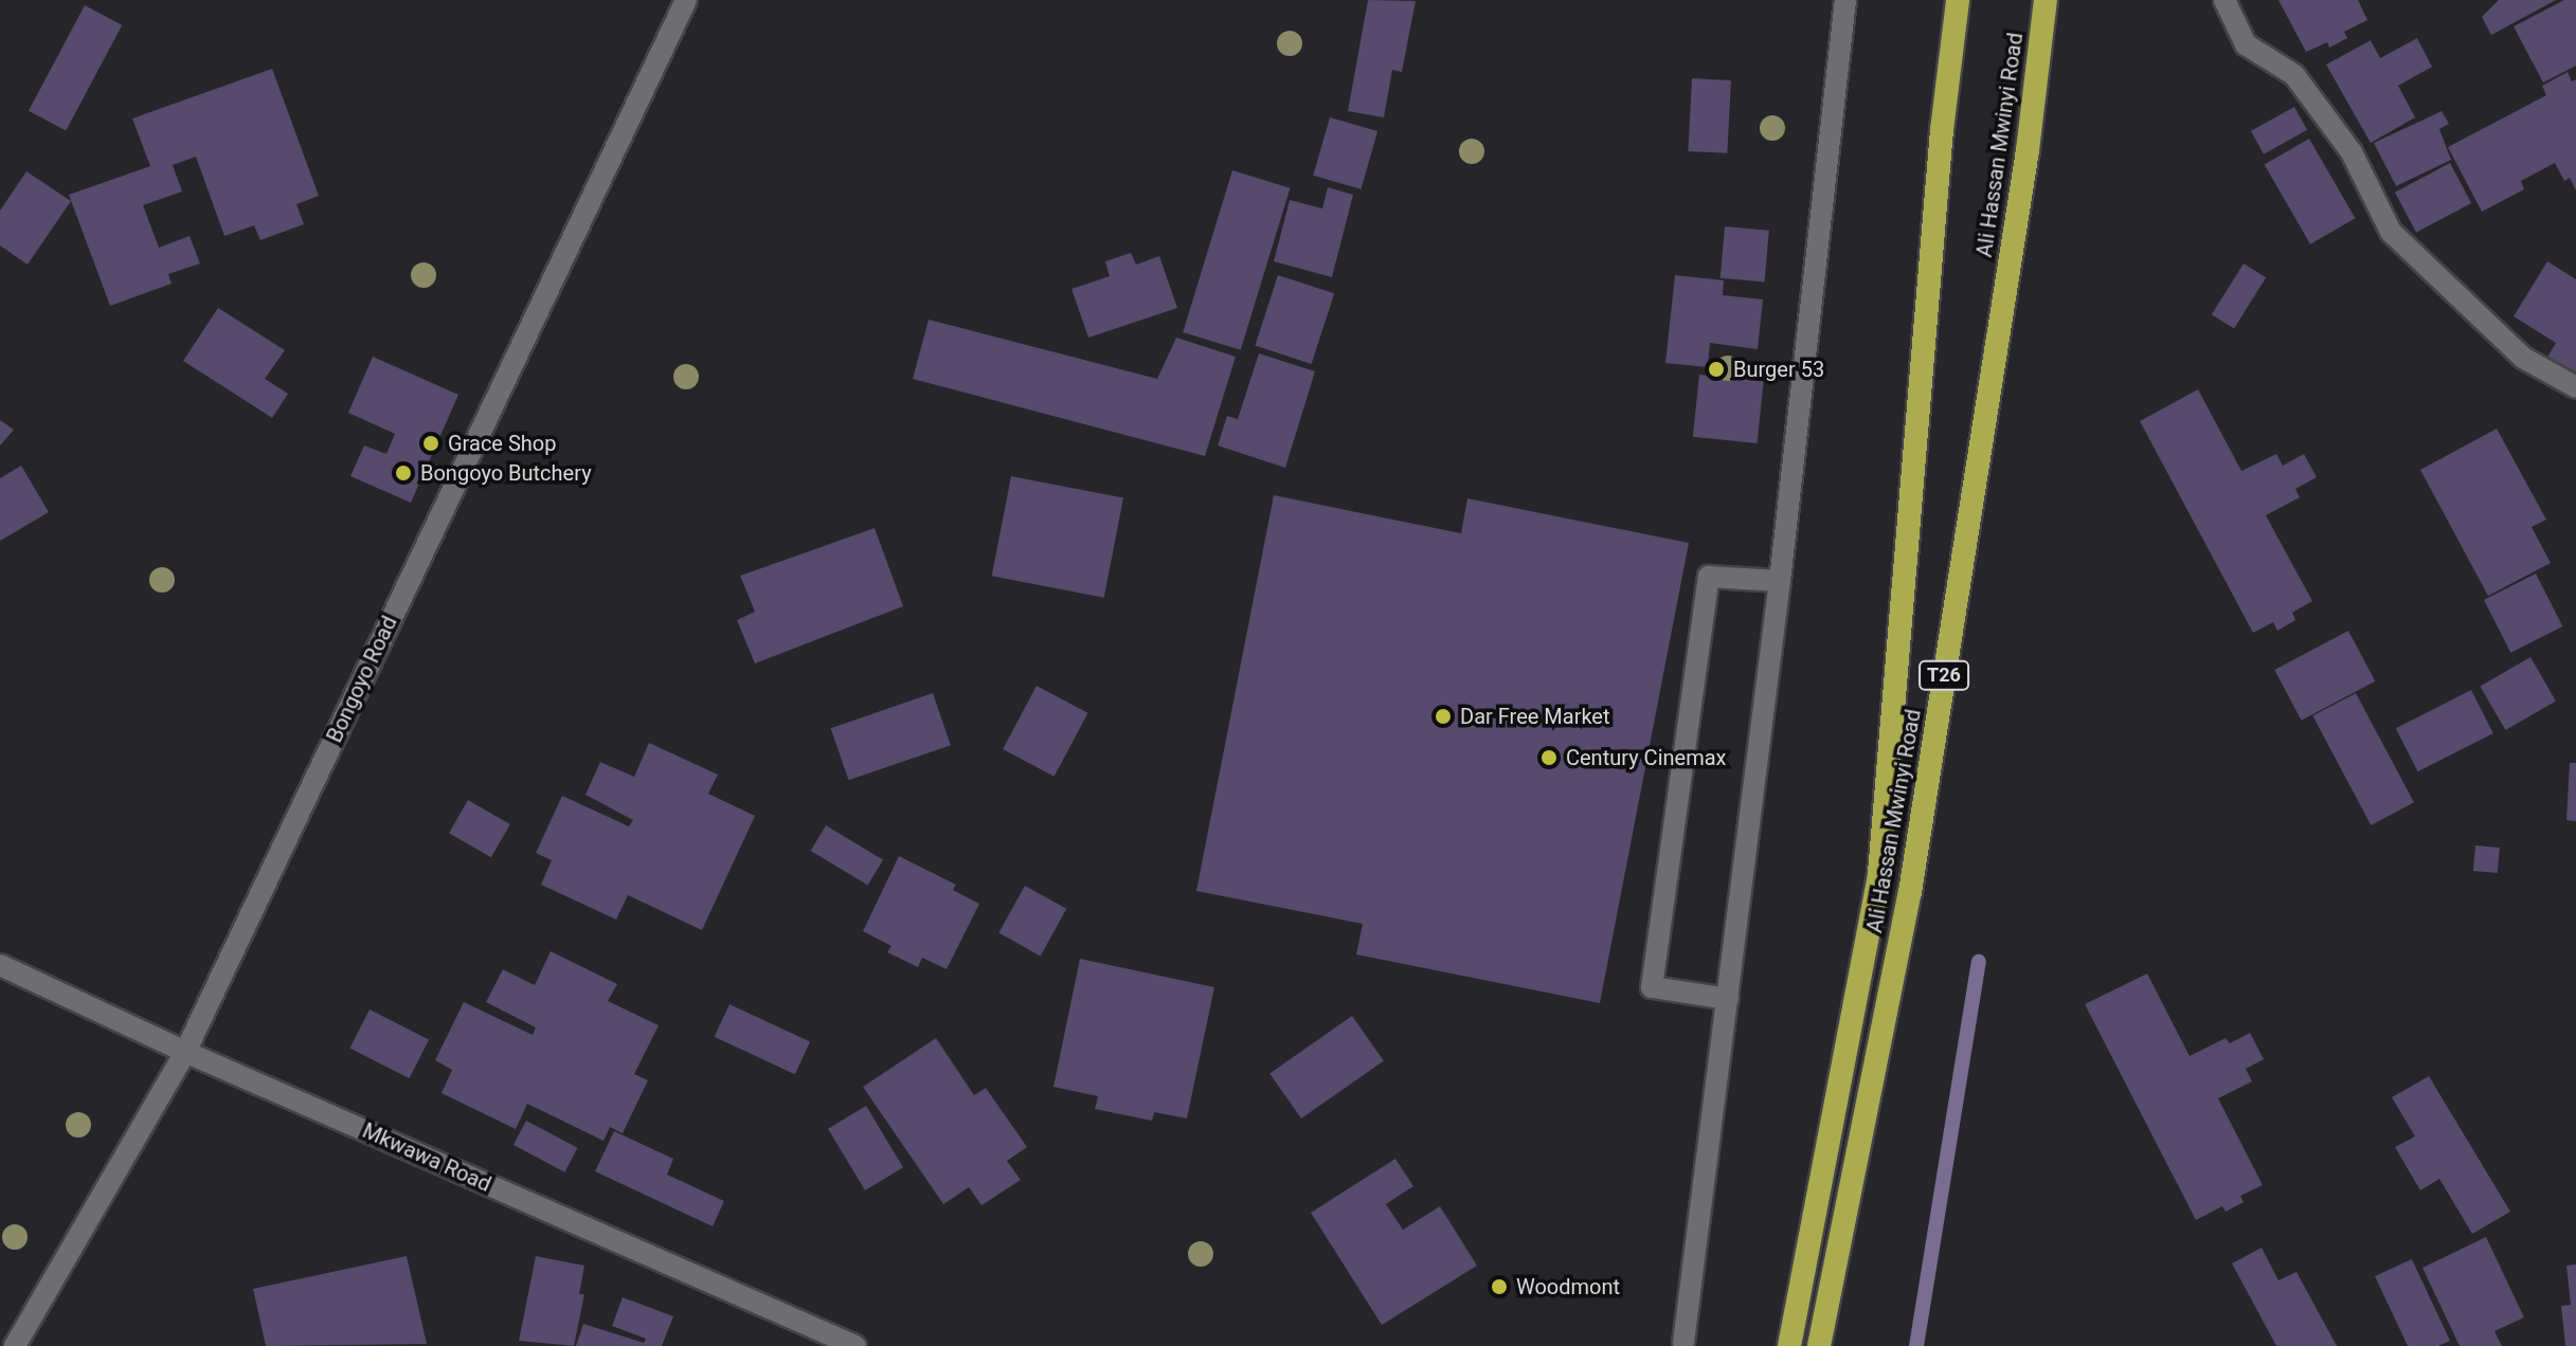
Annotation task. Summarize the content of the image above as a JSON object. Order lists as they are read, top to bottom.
{
  "streets": {
    "highway": ["Ali Hassan Mwinyi Road", "T26"],
    "street": ["Bongoyo Road", "Mkwawa Road"]
  },
  "crossings": [
    ["Bongoyo Road", "Mkwawa Road"]
  ],
  "places": [
    "Burger 53",
    "Grace Shop",
    "Bongoyo Butchery",
    "Dar Free Market",
    "Century Cinemax",
    "Woodmont"
  ]
}
